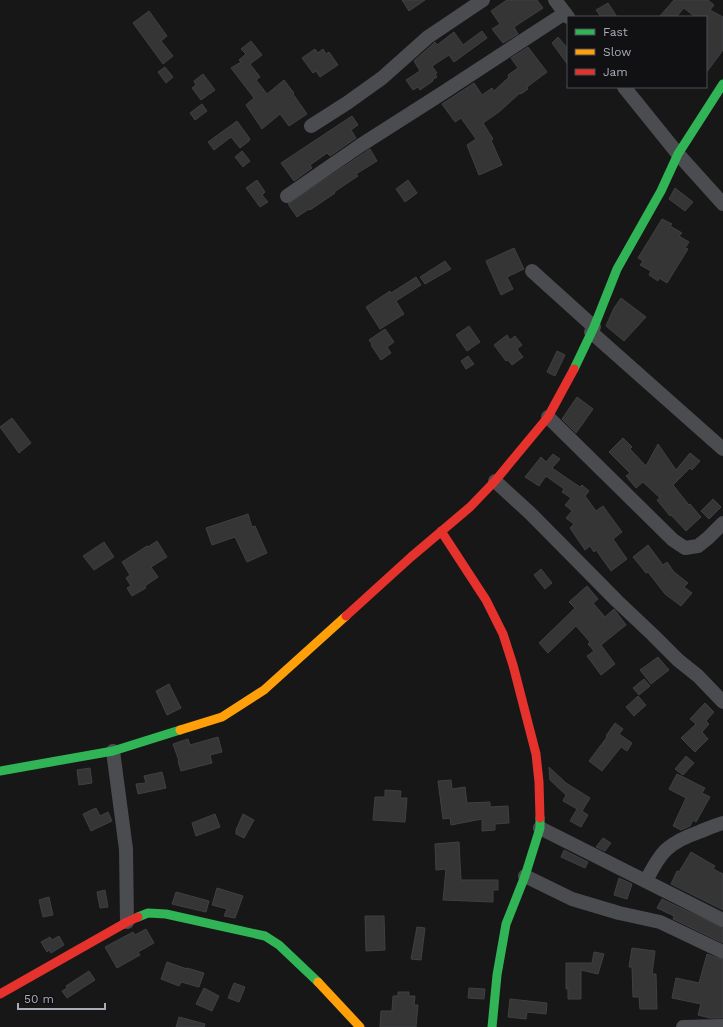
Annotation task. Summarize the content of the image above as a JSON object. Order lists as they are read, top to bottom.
{
  "legend": ["Fast", "Slow", "Jam"],
  "scale_bar": "50 m"
}
